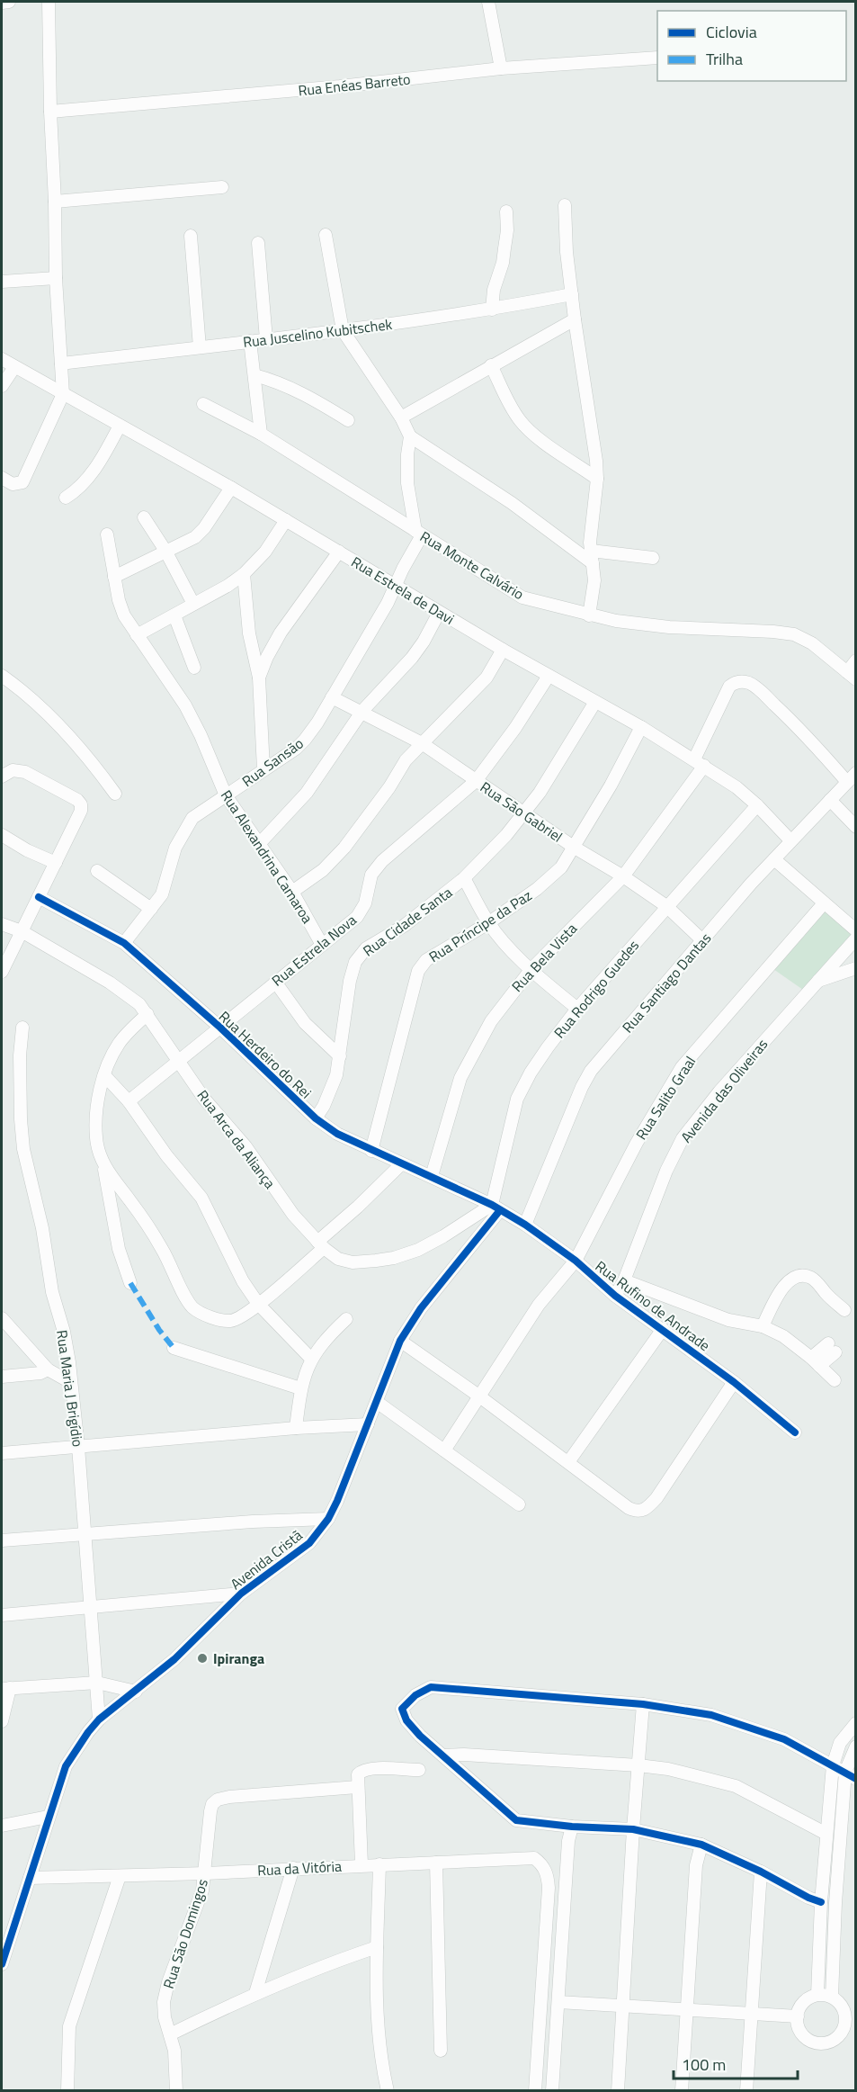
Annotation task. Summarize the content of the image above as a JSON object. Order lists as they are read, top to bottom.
{
  "streets": {
    "street": [
      "Rua Enéas Barreto",
      "Rua Juscelino Kubitschek",
      "Rua Monte Calvário",
      "Rua Estrela de Davi",
      "Rua Sansão",
      "Rua São Gabriel",
      "Rua Alexandrina Camaroa",
      "Rua Cidade Santa",
      "Rua Príncipe da Paz",
      "Rua Estrela Nova",
      "Rua Bela Vista",
      "Rua Santiago Dantas",
      "Rua Rodrigo Guedes",
      "Rua Herdeiro do Rei",
      "Avenida das Oliveiras",
      "Rua Salito Graal",
      "Rua Arca da Aliança",
      "Rua Rufino de Andrade",
      "Rua Maria J Brigídio",
      "Avenida Cristã",
      "Rua da Vitória",
      "Rua São Domingos"
    ]
  },
  "crossings": [
    ["Rua Monte Calvário", "Rua Sansão"],
    ["Rua Estrela de Davi", "Rua Sansão"],
    ["Rua Estrela de Davi", "Rua Cidade Santa"],
    ["Rua Estrela de Davi", "Rua Príncipe da Paz"],
    ["Rua Estrela de Davi", "Rua Estrela Nova"],
    ["Rua Estrela de Davi", "Rua Bela Vista"],
    ["Rua Estrela de Davi", "Rua Santiago Dantas"],
    ["Rua Estrela de Davi", "Rua Rodrigo Guedes"],
    ["Rua Sansão", "Rua São Gabriel"],
    ["Rua Sansão", "Rua Alexandrina Camaroa"],
    ["Rua Sansão", "Rua Herdeiro do Rei"],
    ["Rua São Gabriel", "Rua Cidade Santa"],
    ["Rua São Gabriel", "Rua Príncipe da Paz"],
    ["Rua São Gabriel", "Rua Estrela Nova"],
    ["Rua São Gabriel", "Rua Bela Vista"],
    ["Rua São Gabriel", "Rua Santiago Dantas"],
    ["Rua São Gabriel", "Rua Rodrigo Guedes"],
    ["Rua Alexandrina Camaroa", "Rua Estrela Nova"],
    ["Rua Cidade Santa", "Rua Herdeiro do Rei"],
    ["Rua Príncipe da Paz", "Rua Herdeiro do Rei"],
    ["Rua Estrela Nova", "Rua Herdeiro do Rei"],
    ["Rua Estrela Nova", "Rua Arca da Aliança"],
    ["Rua Bela Vista", "Rua Santiago Dantas"],
    ["Rua Bela Vista", "Rua Herdeiro do Rei"],
    ["Rua Santiago Dantas", "Rua Rufino de Andrade"],
    ["Rua Rodrigo Guedes", "Rua Herdeiro do Rei"],
    ["Rua Rodrigo Guedes", "Rua Arca da Aliança"],
    ["Rua Rodrigo Guedes", "Rua Rufino de Andrade"],
    ["Rua Rodrigo Guedes", "Avenida Cristã"],
    ["Rua Herdeiro do Rei", "Rua Arca da Aliança"],
    ["Rua Herdeiro do Rei", "Rua Rufino de Andrade"],
    ["Rua Herdeiro do Rei", "Avenida Cristã"],
    ["Avenida das Oliveiras", "Rua Rufino de Andrade"],
    ["Rua Salito Graal", "Rua Rufino de Andrade"],
    ["Rua Arca da Aliança", "Rua Rufino de Andrade"],
    ["Rua Arca da Aliança", "Avenida Cristã"],
    ["Rua Rufino de Andrade", "Avenida Cristã"],
    ["Rua Maria J Brigídio", "Avenida Cristã"],
    ["Avenida Cristã", "Rua da Vitória"],
    ["Rua da Vitória", "Rua São Domingos"]
  ],
  "places": ["Ipiranga"],
  "legend": ["Ciclovia", "Trilha"],
  "scale_bar": "100 m"
}
